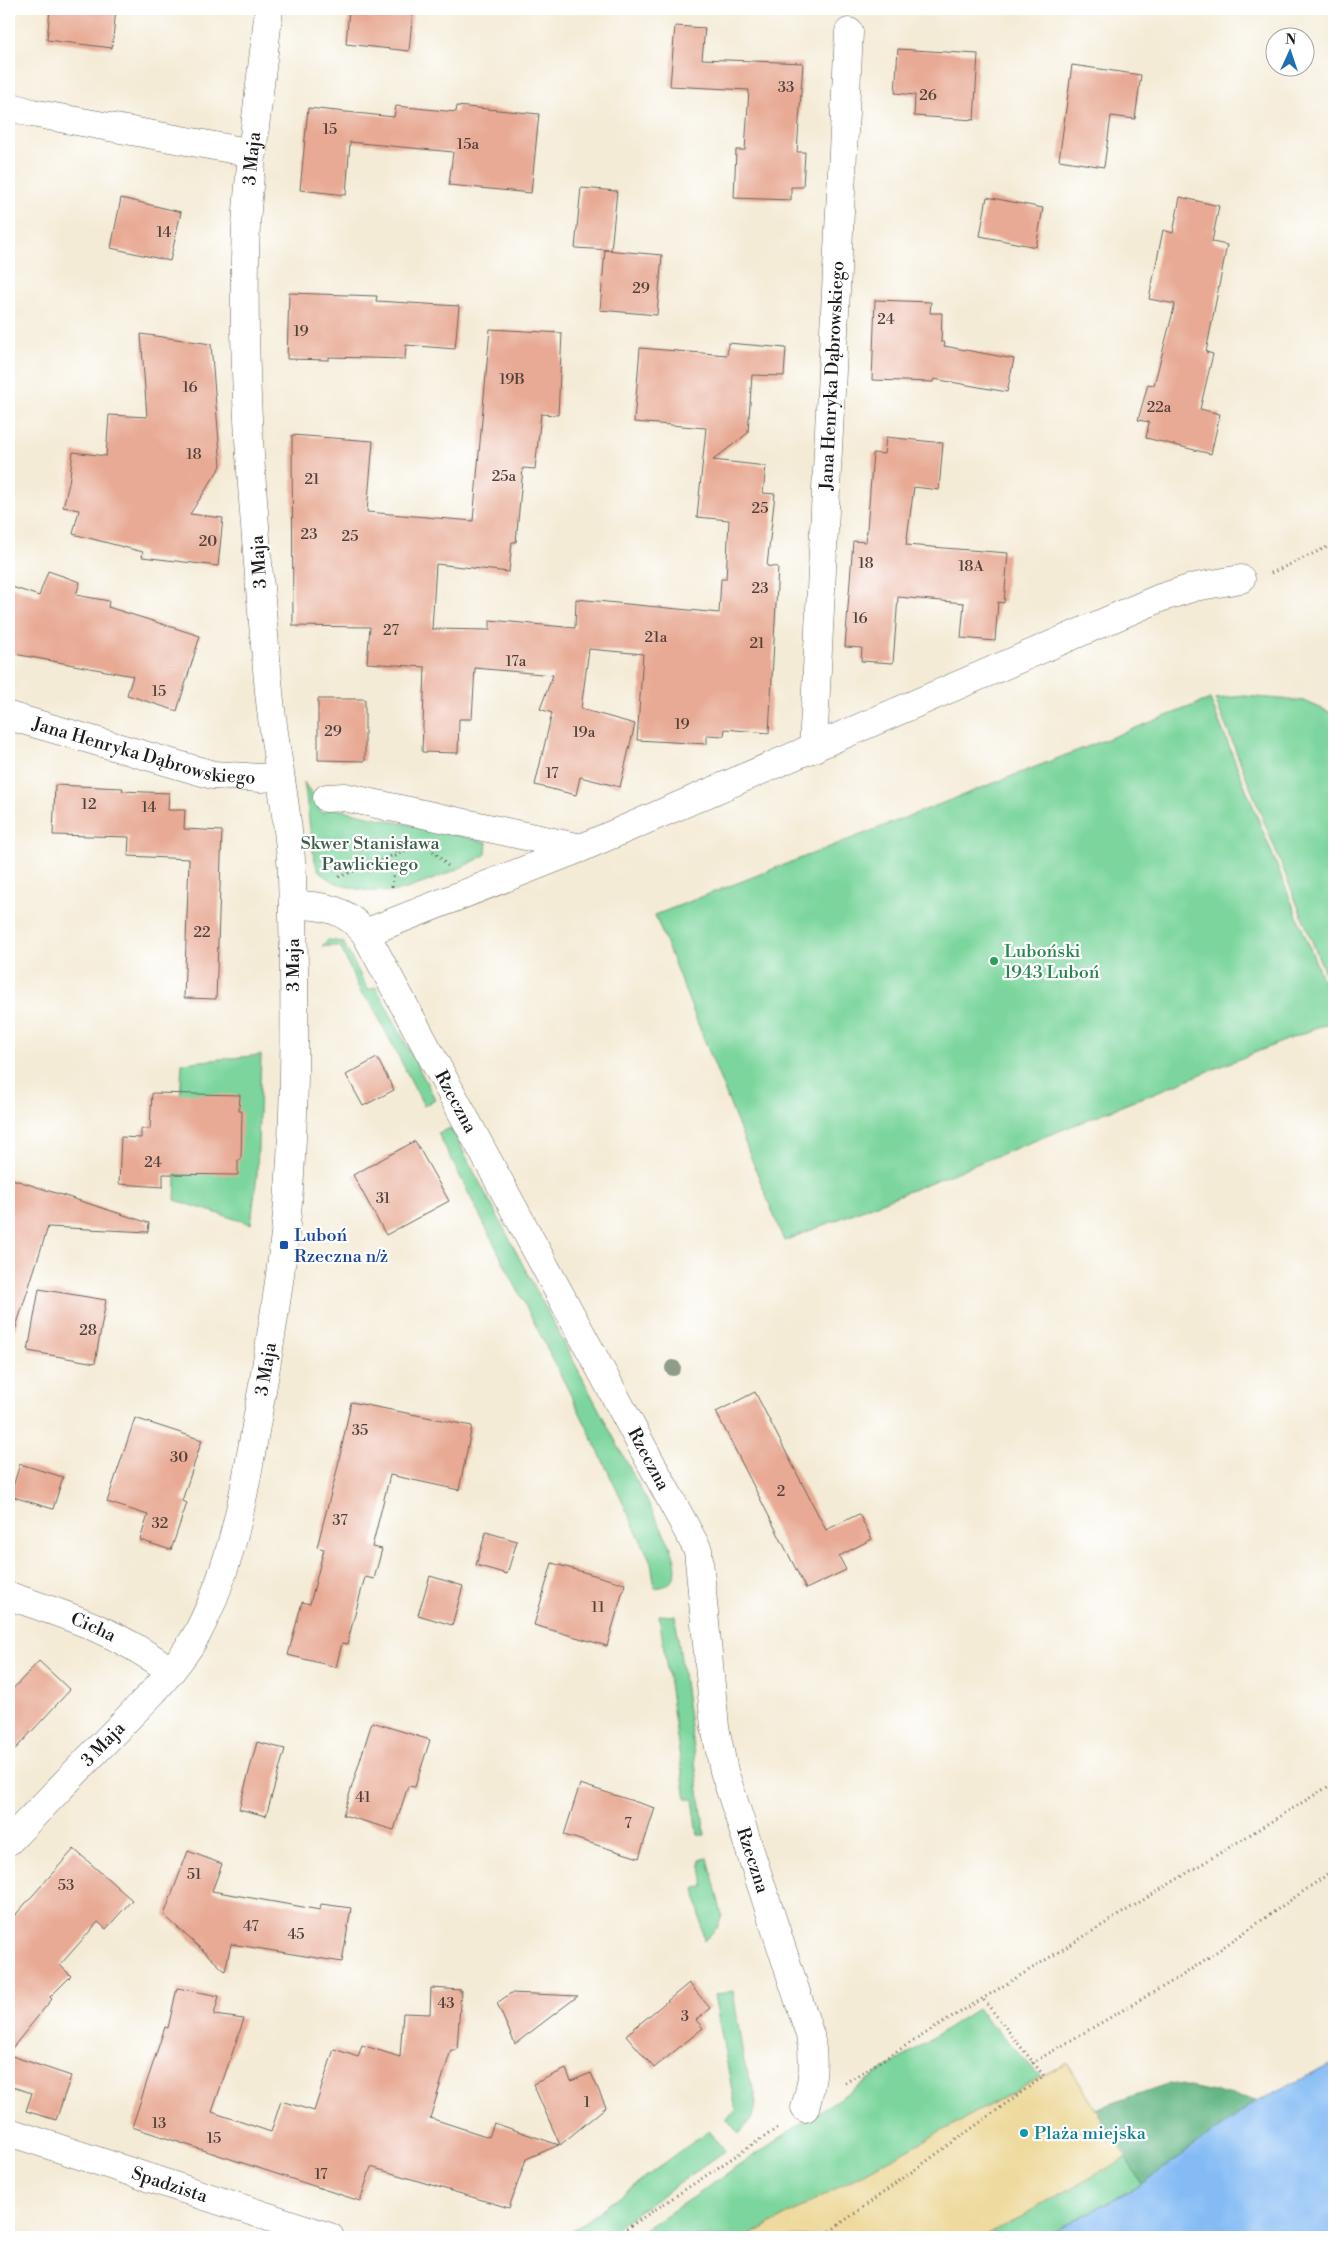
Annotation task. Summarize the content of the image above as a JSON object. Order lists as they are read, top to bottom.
{
  "streets": {
    "street": [
      "3 Maja",
      "Jana Henryka Dąbrowskiego",
      "Rzeczna",
      "Cicha",
      "Spadzista"
    ]
  },
  "crossings": [
    ["3 Maja", "Jana Henryka Dąbrowskiego"],
    ["3 Maja", "Rzeczna"],
    ["3 Maja", "Cicha"]
  ],
  "parks": ["Skwer Stanisława Pawlickiego"],
  "places": {
    "other": ["Luboński 1943 Luboń", "Plaża miejska"],
    "transit": ["Luboń Rzeczna n/ż"]
  },
  "house_numbers": [
    "33",
    "26",
    "15",
    "15a",
    "14",
    "29",
    "24",
    "19",
    "19B",
    "16",
    "22a",
    "18",
    "25a",
    "21",
    "25",
    "23",
    "25",
    "20",
    "18",
    "18A",
    "23",
    "16",
    "27",
    "21a",
    "21",
    "17a",
    "15",
    "19",
    "29",
    "19a",
    "17",
    "12",
    "14",
    "22",
    "24",
    "31",
    "28",
    "35",
    "30",
    "2",
    "37",
    "32",
    "11",
    "41",
    "7",
    "51",
    "53",
    "47",
    "45",
    "43",
    "3",
    "1",
    "13",
    "15",
    "17"
  ],
  "north": "top"
}
